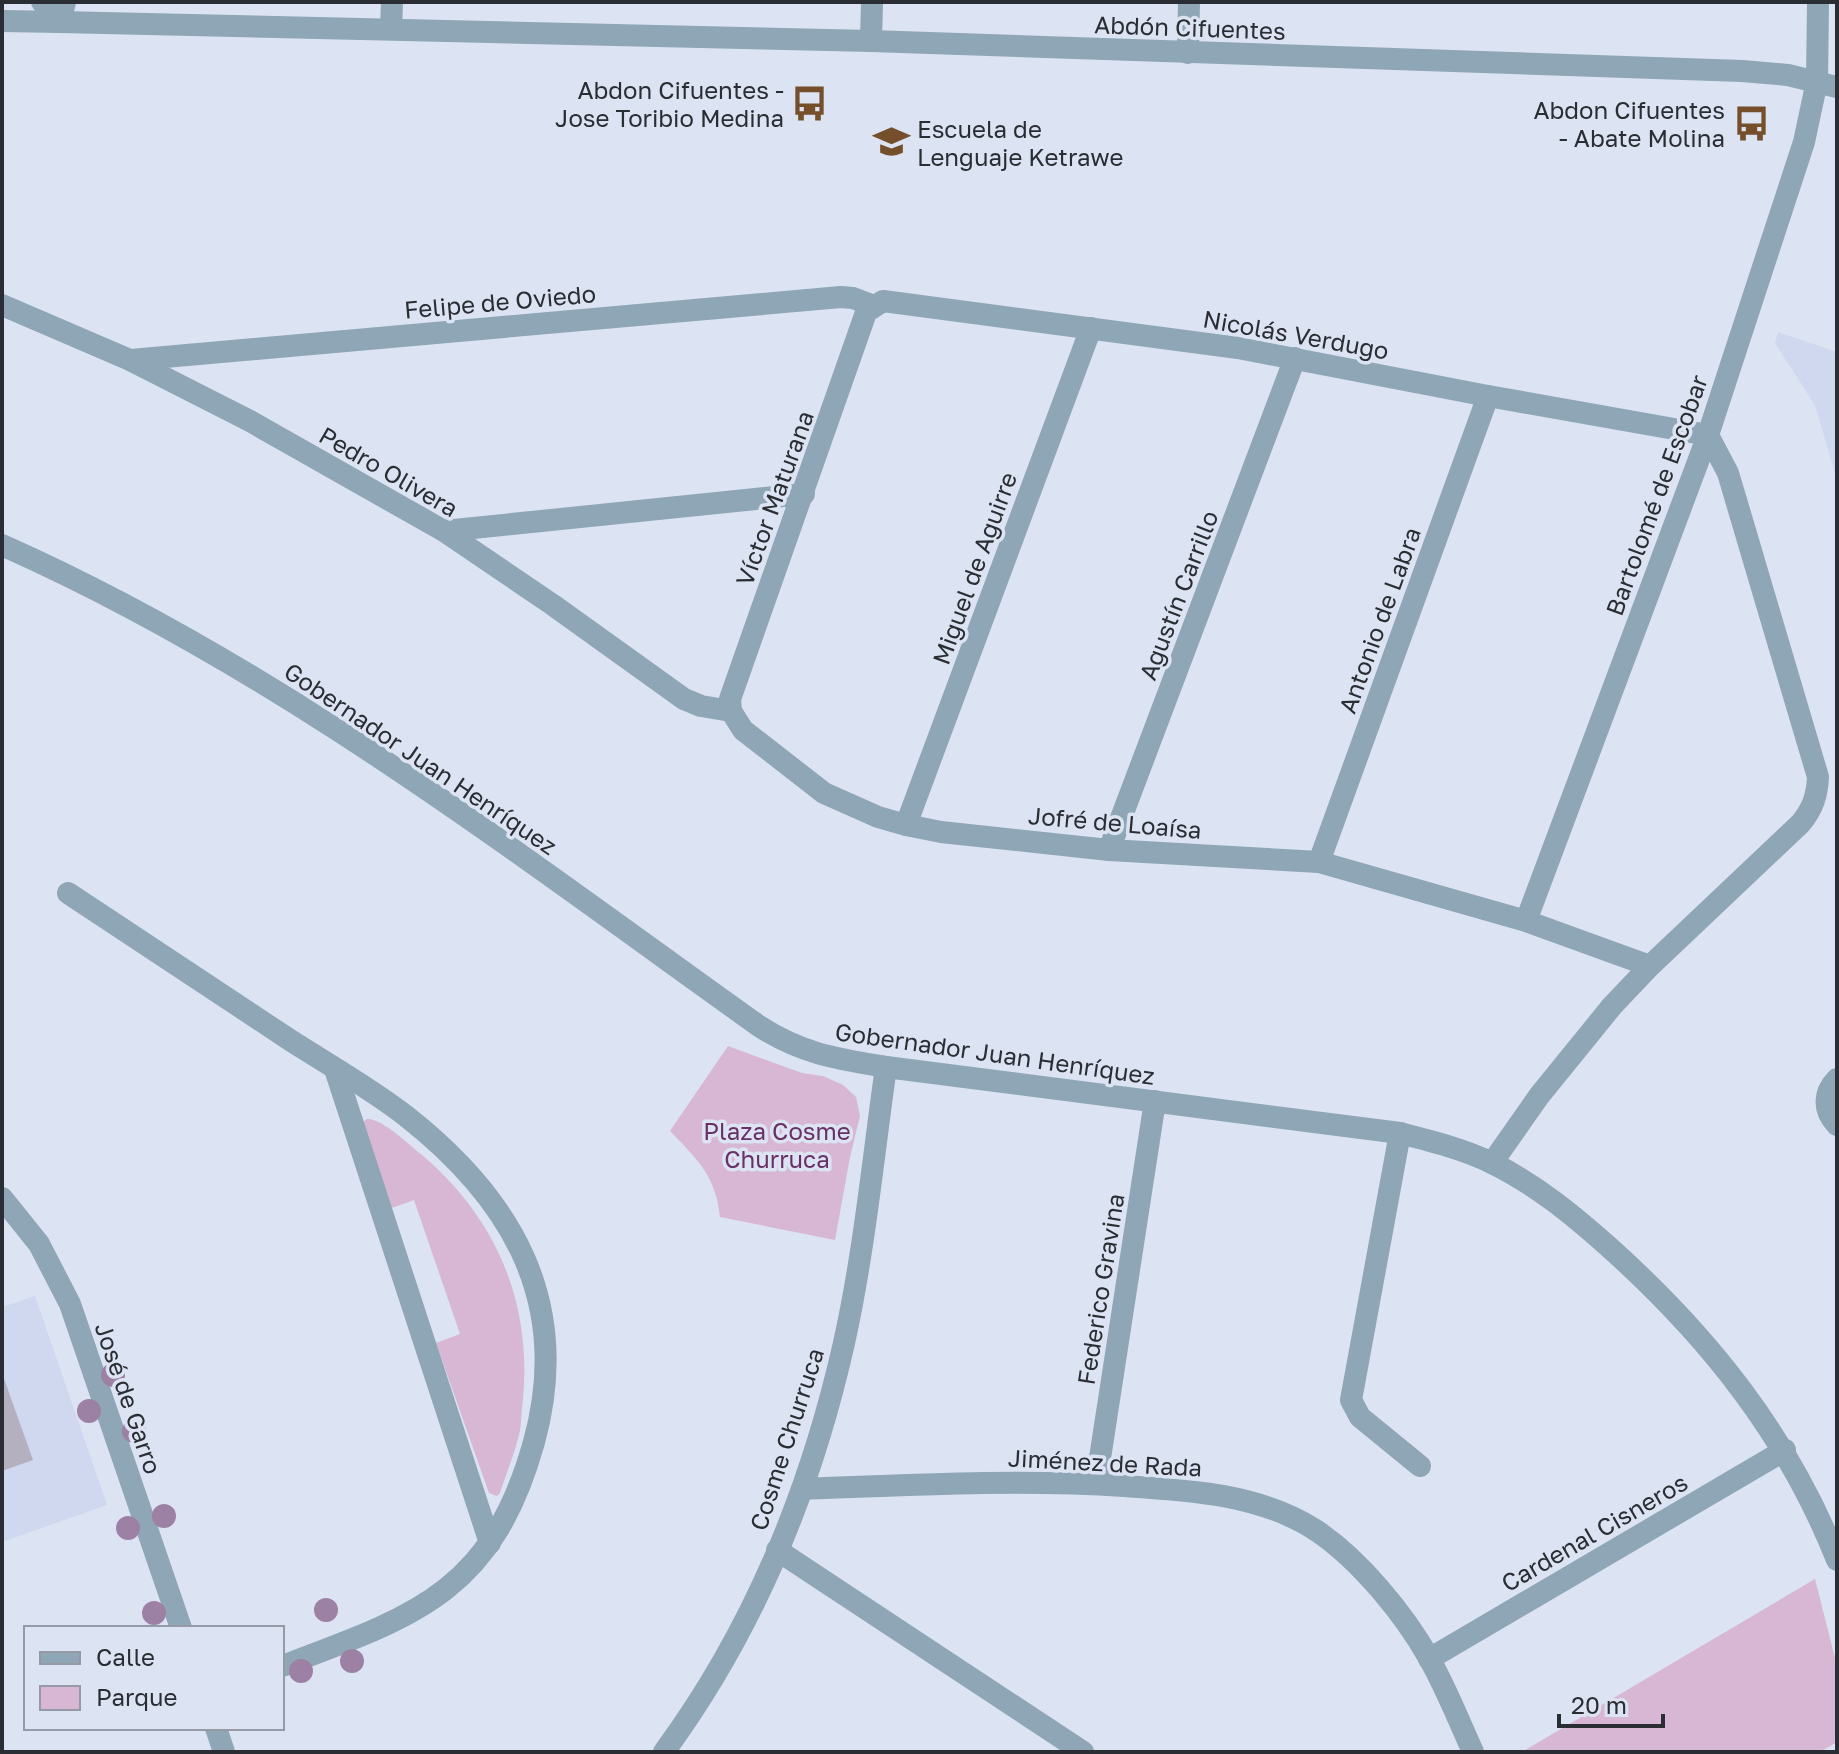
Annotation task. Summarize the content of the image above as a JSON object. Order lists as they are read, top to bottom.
{
  "streets": {
    "street": [
      "Abdón Cifuentes",
      "Felipe de Oviedo",
      "Nicolás Verdugo",
      "Pedro Olivera",
      "Bartolomé de Escobar",
      "Víctor Maturana",
      "Miguel de Aguirre",
      "Agustín Carrillo",
      "Antonio de Labra",
      "Gobernador Juan Henríquez",
      "Jofré de Loaísa",
      "Federico Gravina",
      "José de Garro",
      "Cosme Churruca",
      "Jiménez de Rada",
      "Cardenal Cisneros"
    ]
  },
  "crossings": [
    ["Abdón Cifuentes", "Bartolomé de Escobar"],
    ["Felipe de Oviedo", "Nicolás Verdugo"],
    ["Felipe de Oviedo", "Pedro Olivera"],
    ["Felipe de Oviedo", "Víctor Maturana"],
    ["Nicolás Verdugo", "Bartolomé de Escobar"],
    ["Nicolás Verdugo", "Víctor Maturana"],
    ["Nicolás Verdugo", "Miguel de Aguirre"],
    ["Nicolás Verdugo", "Agustín Carrillo"],
    ["Nicolás Verdugo", "Antonio de Labra"],
    ["Pedro Olivera", "Víctor Maturana"],
    ["Pedro Olivera", "Jofré de Loaísa"],
    ["Bartolomé de Escobar", "Jofré de Loaísa"],
    ["Víctor Maturana", "Jofré de Loaísa"],
    ["Miguel de Aguirre", "Jofré de Loaísa"],
    ["Agustín Carrillo", "Jofré de Loaísa"],
    ["Antonio de Labra", "Jofré de Loaísa"],
    ["Gobernador Juan Henríquez", "Federico Gravina"],
    ["Gobernador Juan Henríquez", "Cosme Churruca"],
    ["Gobernador Juan Henríquez", "Cardenal Cisneros"],
    ["Federico Gravina", "Jiménez de Rada"],
    ["Cosme Churruca", "Jiménez de Rada"],
    ["Jiménez de Rada", "Cardenal Cisneros"]
  ],
  "parks": ["Plaza Cosme Churruca"],
  "places": {
    "bus stop": ["Abdon Cifuentes - Jose Toribio Medina", "Abdon Cifuentes - Abate Molina"],
    "school or university": ["Escuela de Lenguaje Ketrawe"]
  },
  "legend": ["Calle", "Parque"],
  "scale_bar": "20 m"
}
